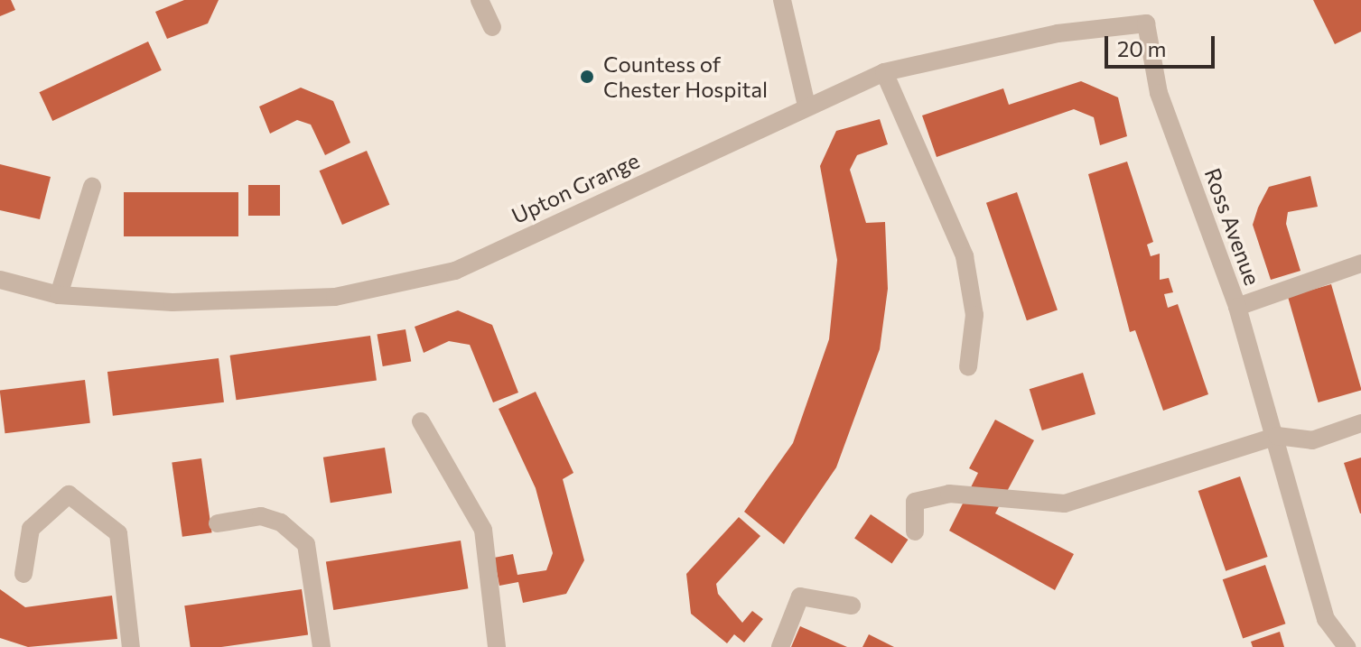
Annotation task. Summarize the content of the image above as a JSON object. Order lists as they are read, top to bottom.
{
  "streets": {
    "street": ["Upton Grange", "Ross Avenue"]
  },
  "crossings": [
    ["Upton Grange", "Ross Avenue"]
  ],
  "places": ["Countess of Chester Hospital"],
  "scale_bar": "20 m"
}
